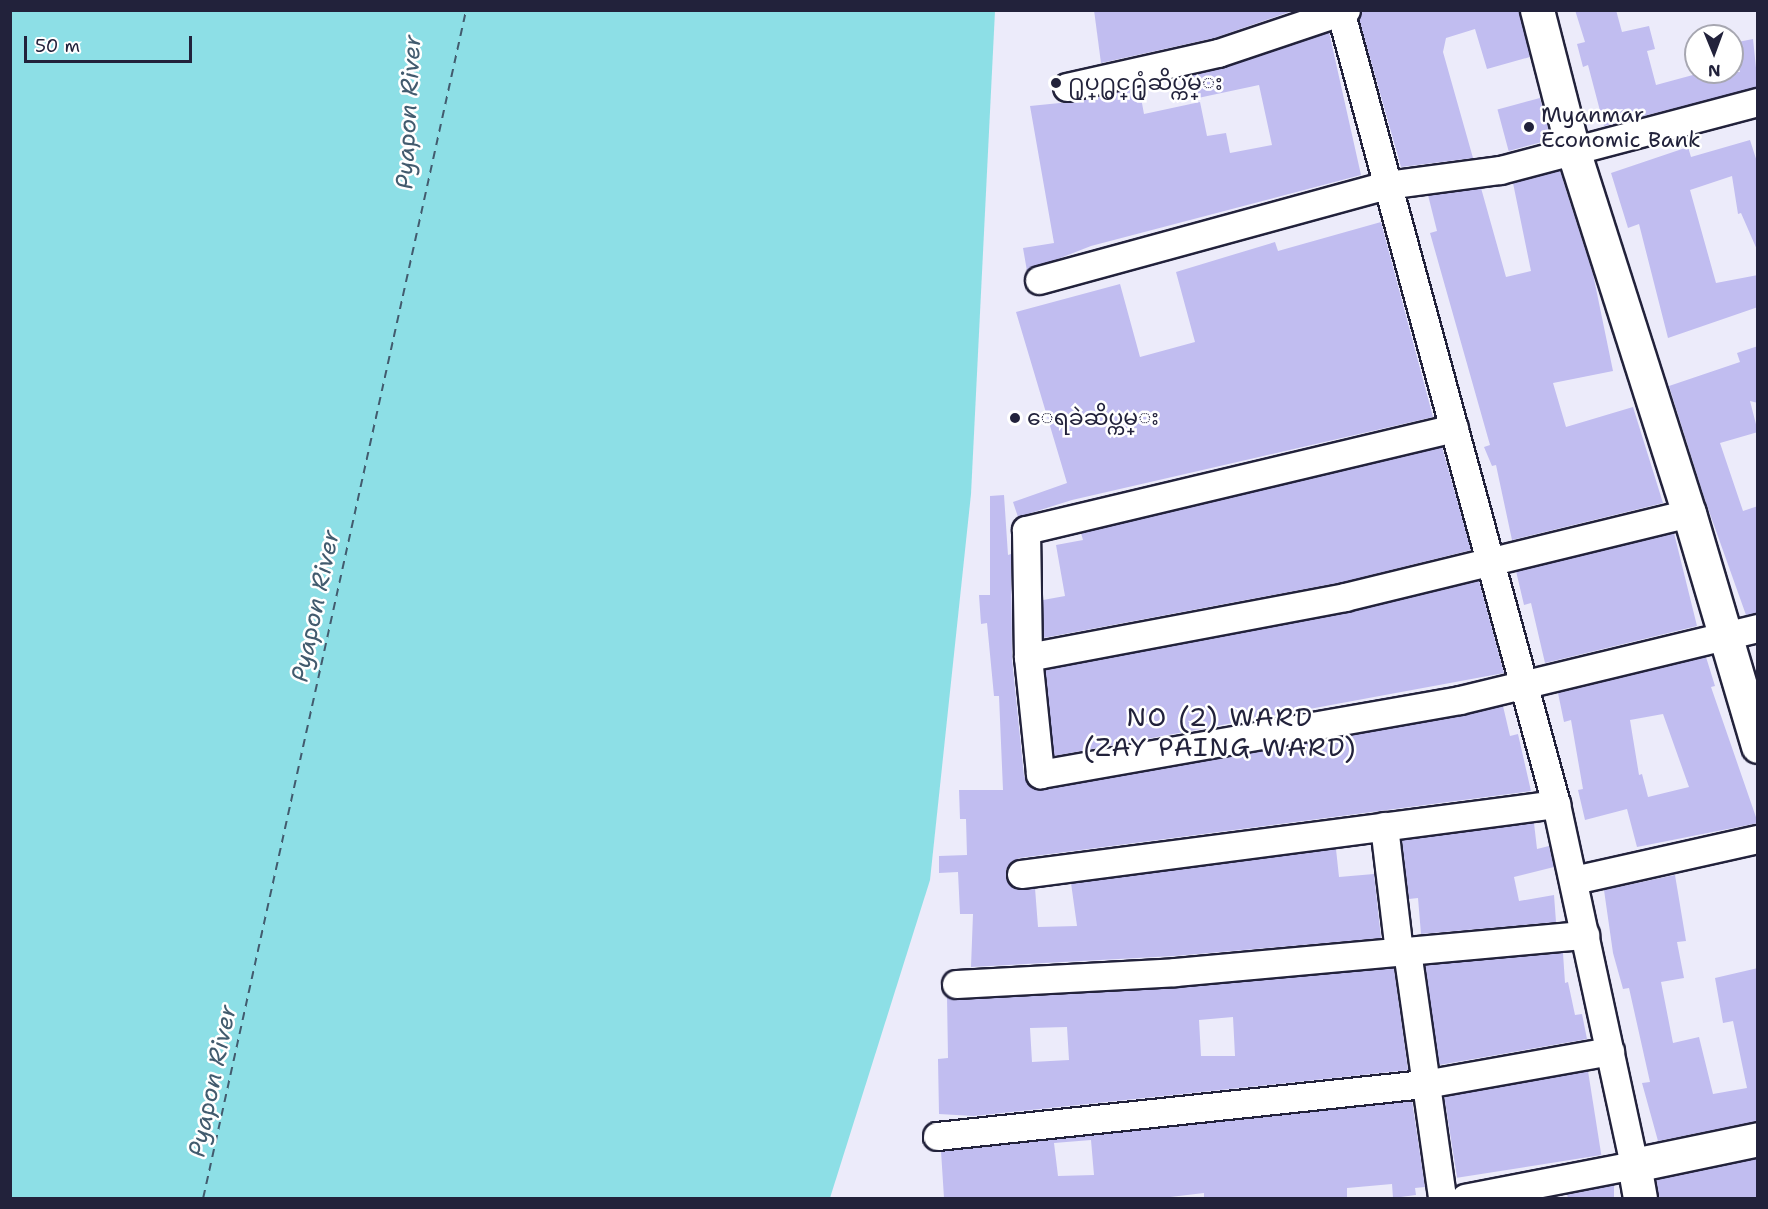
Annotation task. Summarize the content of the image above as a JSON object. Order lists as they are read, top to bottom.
{
  "districts": ["NO (2) WARD (ZAY PAING WARD)"],
  "water": ["Pyapon River"],
  "places": ["႐ုပ္႐ွင္႐ုံဆိပ္ကမ္း", "Myanmar Economic Bank", "ေရခဲဆိပ္ကမ္း"],
  "scale_bar": "50 m",
  "north": "bottom"
}
